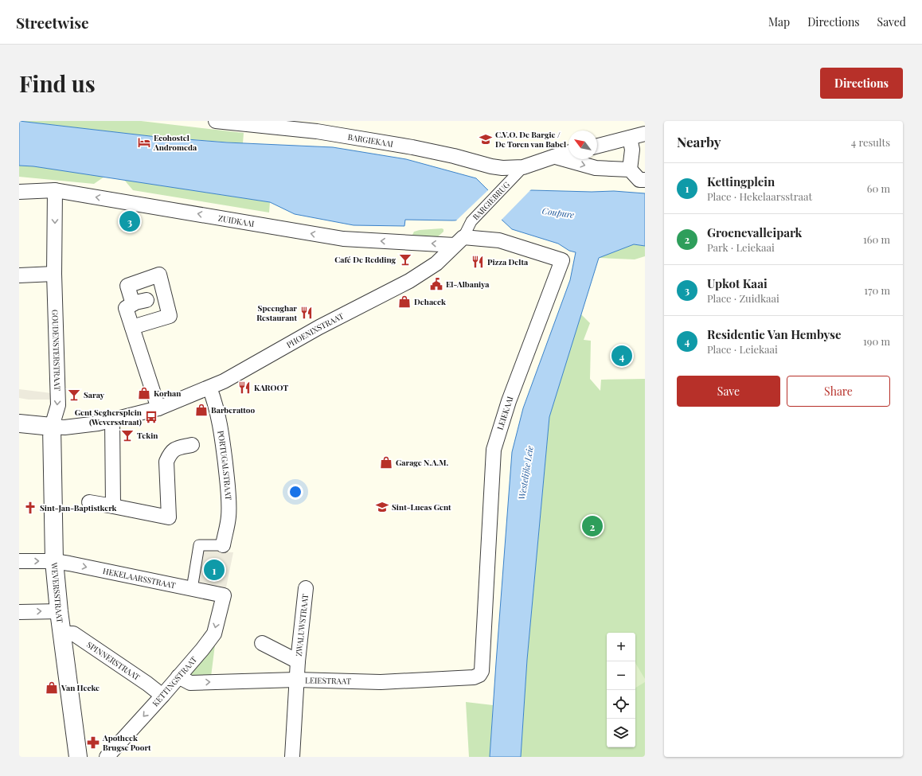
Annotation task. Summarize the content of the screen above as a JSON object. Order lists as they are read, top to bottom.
{
  "streets": {
    "street": [
      "BARGIEKAAI",
      "BARGIEBRUG",
      "ZUIDKAAI",
      "PHOENIXSTRAAT",
      "GOUDENSTERSTRAAT",
      "LEIEKAAI",
      "PORTUGALSTRAAT",
      "HEKELAARSSTRAAT",
      "WEVERSSTRAAT",
      "ZWALUWSTRAAT",
      "SPINNERSTRAAT",
      "LEIESTRAAT",
      "KETTINGSTRAAT"
    ]
  },
  "crossings": [
    ["BARGIEKAAI", "BARGIEBRUG"],
    ["BARGIEBRUG", "ZUIDKAAI"],
    ["BARGIEBRUG", "PHOENIXSTRAAT"],
    ["BARGIEBRUG", "LEIEKAAI"],
    ["ZUIDKAAI", "PHOENIXSTRAAT"],
    ["ZUIDKAAI", "GOUDENSTERSTRAAT"],
    ["ZUIDKAAI", "LEIEKAAI"],
    ["PHOENIXSTRAAT", "GOUDENSTERSTRAAT"],
    ["PHOENIXSTRAAT", "LEIEKAAI"],
    ["PHOENIXSTRAAT", "PORTUGALSTRAAT"],
    ["PHOENIXSTRAAT", "WEVERSSTRAAT"],
    ["GOUDENSTERSTRAAT", "WEVERSSTRAAT"],
    ["LEIEKAAI", "LEIESTRAAT"],
    ["HEKELAARSSTRAAT", "WEVERSSTRAAT"],
    ["HEKELAARSSTRAAT", "KETTINGSTRAAT"],
    ["WEVERSSTRAAT", "SPINNERSTRAAT"],
    ["ZWALUWSTRAAT", "LEIESTRAAT"],
    ["SPINNERSTRAAT", "KETTINGSTRAAT"],
    ["LEIESTRAAT", "KETTINGSTRAAT"]
  ],
  "one_way": ["ZUIDKAAI", "LEIESTRAAT", "KETTINGSTRAAT"],
  "water": ["Coupure", "Westelijke Leie"],
  "places": {
    "school or university": ["C.V.O. De Bargie / De Toren van Babel", "Sint-Lucas Gent"],
    "hotel": ["Ecohostel Andromeda"],
    "bar": ["Café De Redding", "Saray", "Tekin"],
    "restaurant": ["Pizza Delta", "Speenghar Restaurant", "KAROOT"],
    "public building": ["El-Albaniya"],
    "shop": [
      "Dehaeck",
      "Korhan",
      "Barberattoo",
      "Garage N.A.M.",
      "Van Hecke"
    ],
    "bus stop": ["Gent Seghersplein (Weversstraat)"],
    "church": ["Sint-Jan-Baptistkerk"],
    "pharmacy": ["Apotheek Brugse Poort"]
  },
  "north": "top left",
  "page": {
    "header": "Streetwise",
    "nav": ["Map", "Directions", "Saved"],
    "buttons": [
      "Directions",
      ["Save", "Share"]
    ],
    "title": "Find us",
    "heading": ["Nearby", "4 results"],
    "list": [
      {
        "mark": "1",
        "name": "Kettingplein",
        "note": "Place · Hekelaarsstraat",
        "value": "60 m"
      },
      {
        "mark": "2",
        "name": "Groenevalleipark",
        "note": "Park · Leiekaai",
        "value": "160 m"
      },
      {
        "mark": "3",
        "name": "Upkot Kaai",
        "note": "Place · Zuidkaai",
        "value": "170 m"
      },
      {
        "mark": "4",
        "name": "Residentie Van Hembyse",
        "note": "Place · Leiekaai",
        "value": "190 m"
      }
    ],
    "pins": [
      "3",
      "4",
      "2",
      "1"
    ],
    "map_buttons": ["+", "−"]
  }
}
